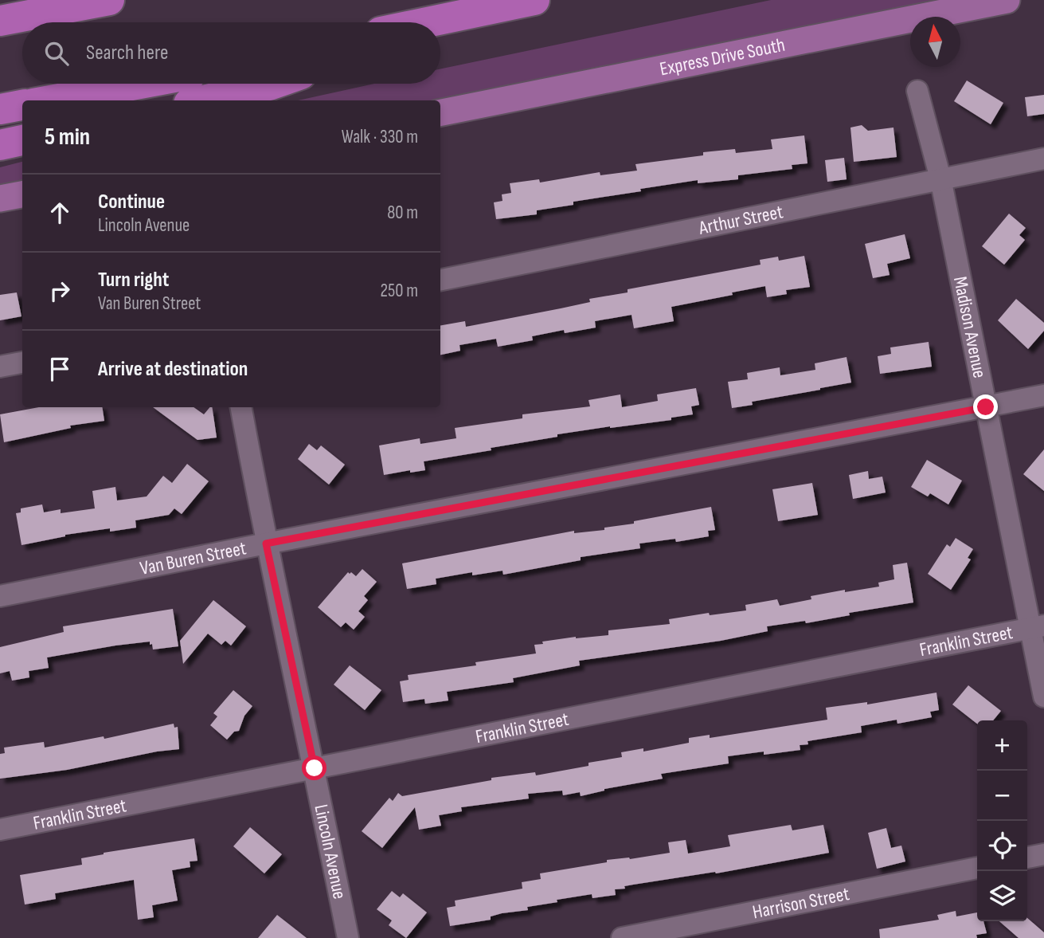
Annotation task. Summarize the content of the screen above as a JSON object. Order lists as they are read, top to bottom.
{
  "streets": {
    "main road": ["Express Drive South"],
    "street": [
      "Arthur Street",
      "Madison Avenue",
      "Van Buren Street",
      "Franklin Street",
      "Lincoln Avenue",
      "Harrison Street"
    ]
  },
  "crossings": [
    ["Arthur Street", "Madison Avenue"],
    ["Madison Avenue", "Van Buren Street"],
    ["Madison Avenue", "Franklin Street"],
    ["Van Buren Street", "Lincoln Avenue"],
    ["Franklin Street", "Lincoln Avenue"]
  ],
  "north": "top",
  "page": {
    "search": "Search here",
    "heading": ["5 min", "Walk · 330 m"],
    "list": [
      ["Continue", "Lincoln Avenue", "80 m"],
      ["Turn right", "Van Buren Street", "250 m"],
      "Arrive at destination"
    ],
    "map_buttons": ["+", "−"]
  }
}
